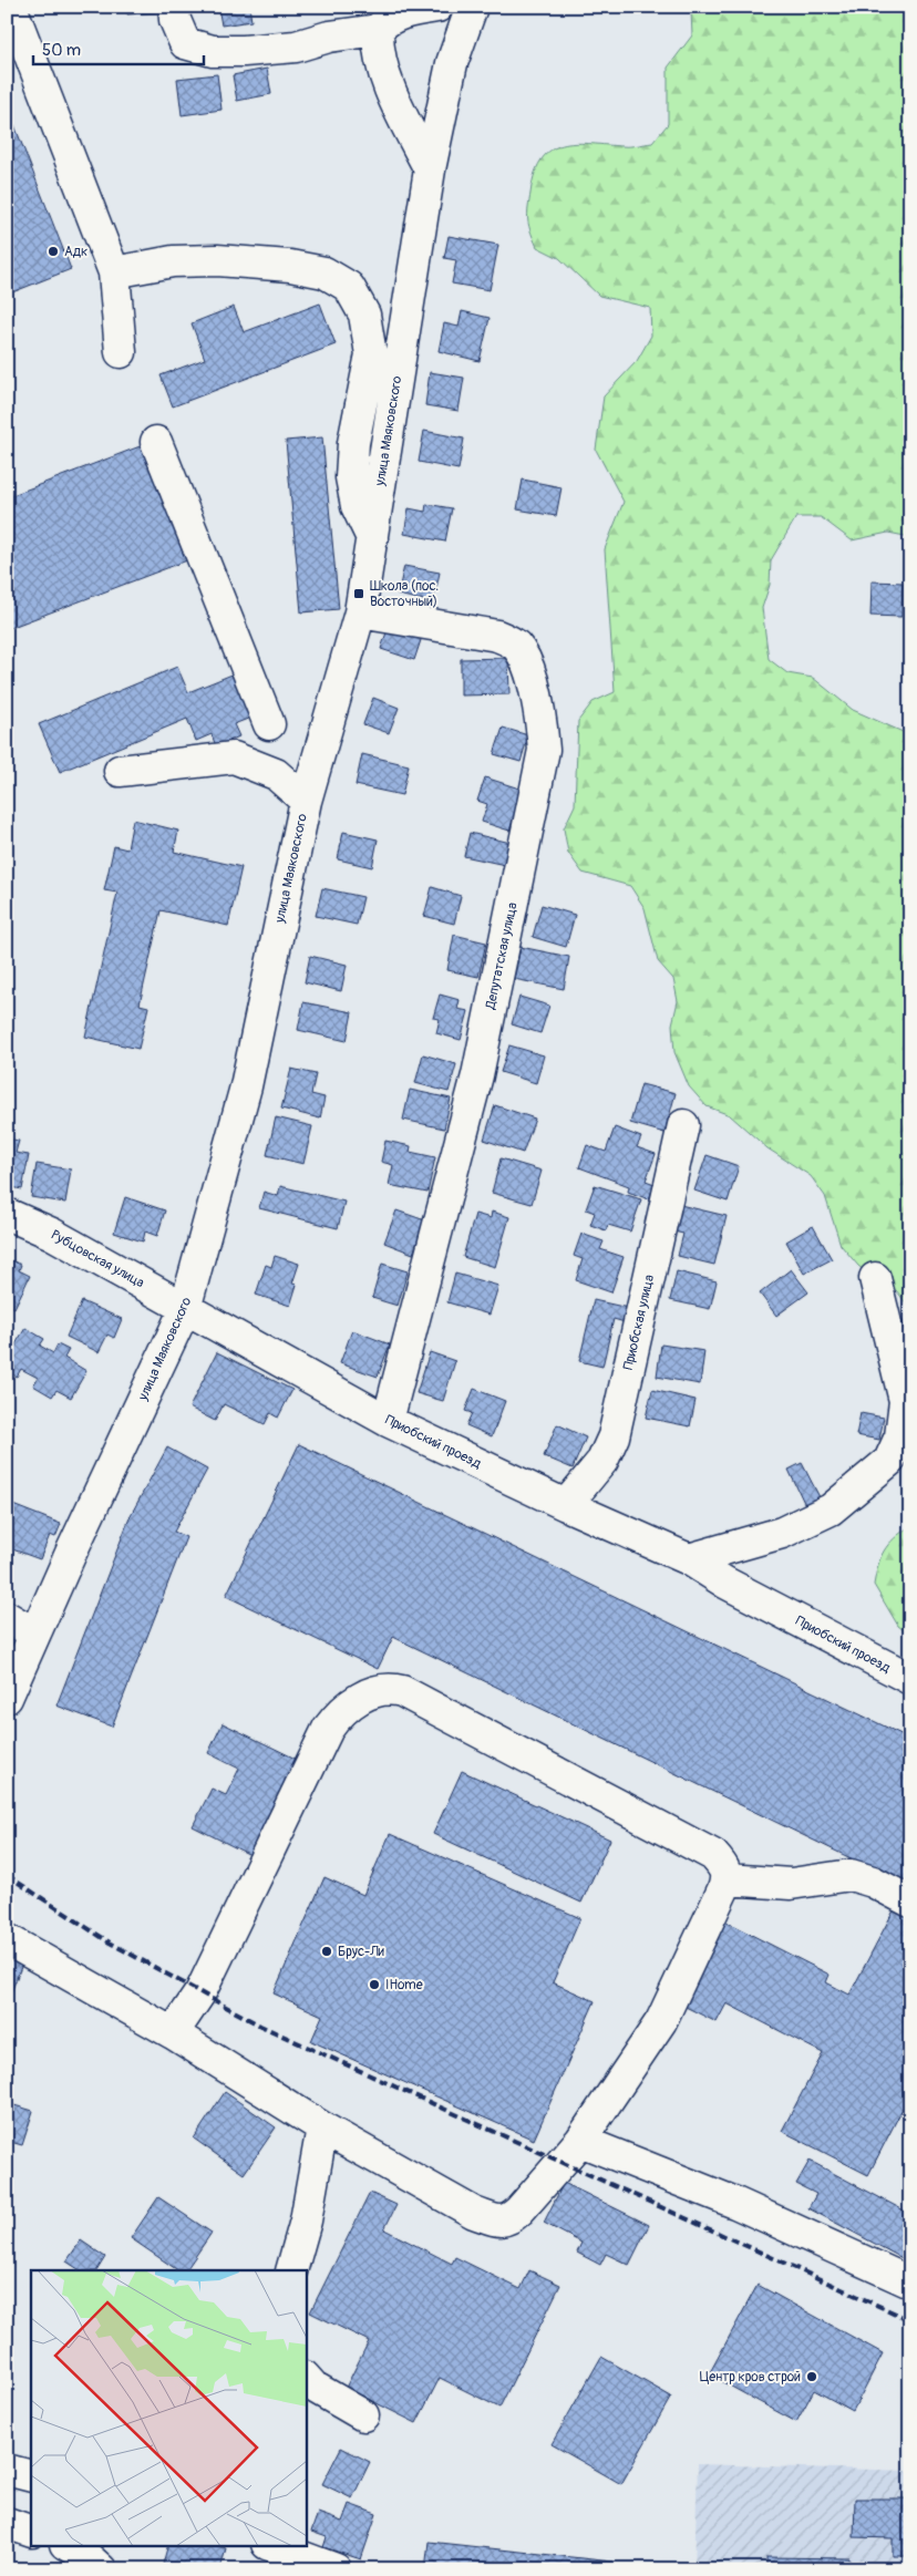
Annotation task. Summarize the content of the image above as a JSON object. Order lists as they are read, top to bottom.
{
  "streets": {
    "street": [
      "улица Маяковского",
      "Депутатская улица",
      "Рубцовская улица",
      "Приобская улица",
      "Приобский проезд"
    ]
  },
  "crossings": [
    ["улица Маяковского", "Депутатская улица"],
    ["улица Маяковского", "Рубцовская улица"],
    ["улица Маяковского", "Приобский проезд"],
    ["Депутатская улица", "Приобский проезд"],
    ["Рубцовская улица", "Приобский проезд"],
    ["Приобская улица", "Приобский проезд"]
  ],
  "places": {
    "other": [
      "Адк",
      "Брус-Ли",
      "IHome",
      "Центр кров строй"
    ],
    "transit": ["Школа (пос. Восточный)"]
  },
  "scale_bar": "50 m"
}
